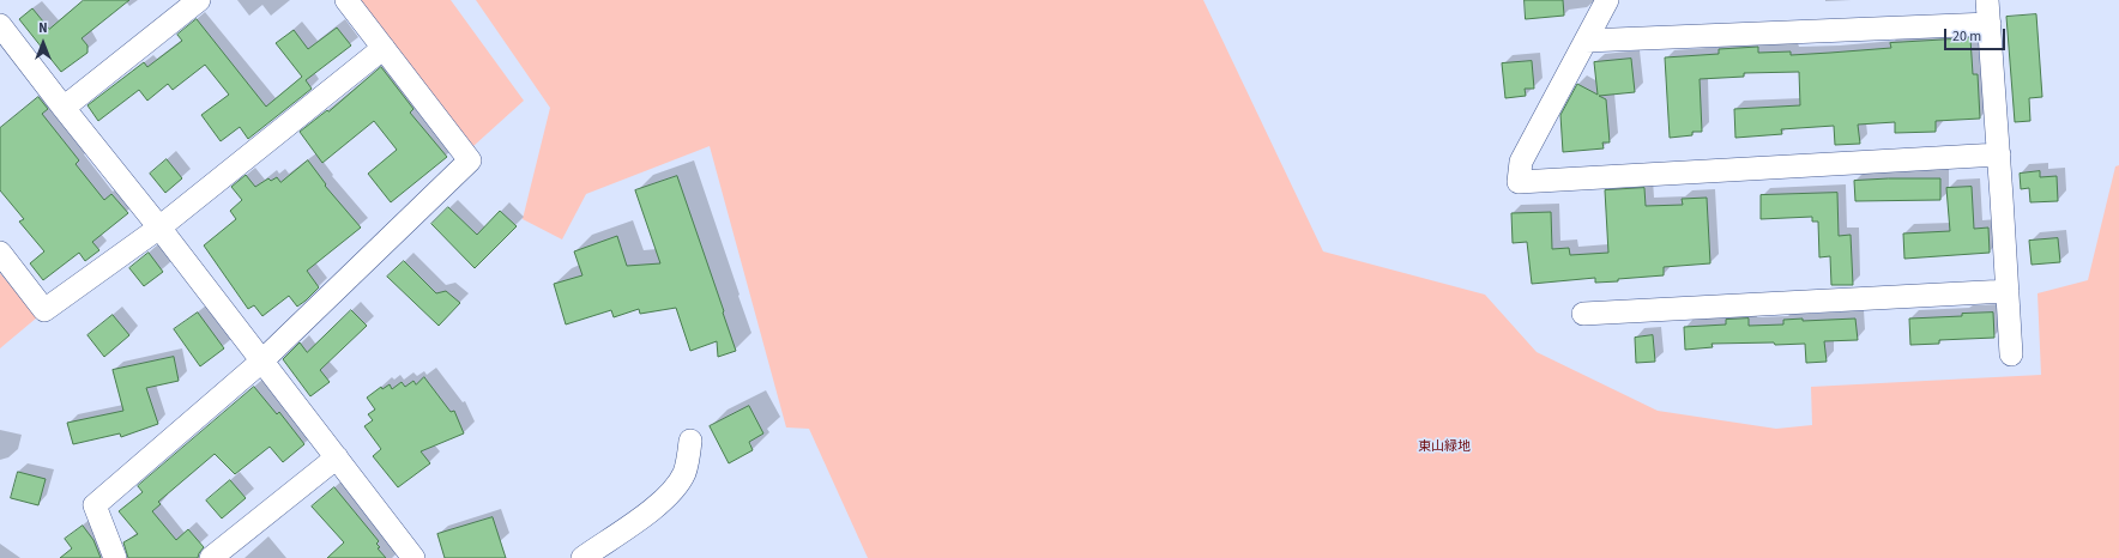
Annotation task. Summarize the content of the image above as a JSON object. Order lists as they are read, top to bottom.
{
  "parks": ["東山緑地"],
  "scale_bar": "20 m",
  "north": "top"
}
